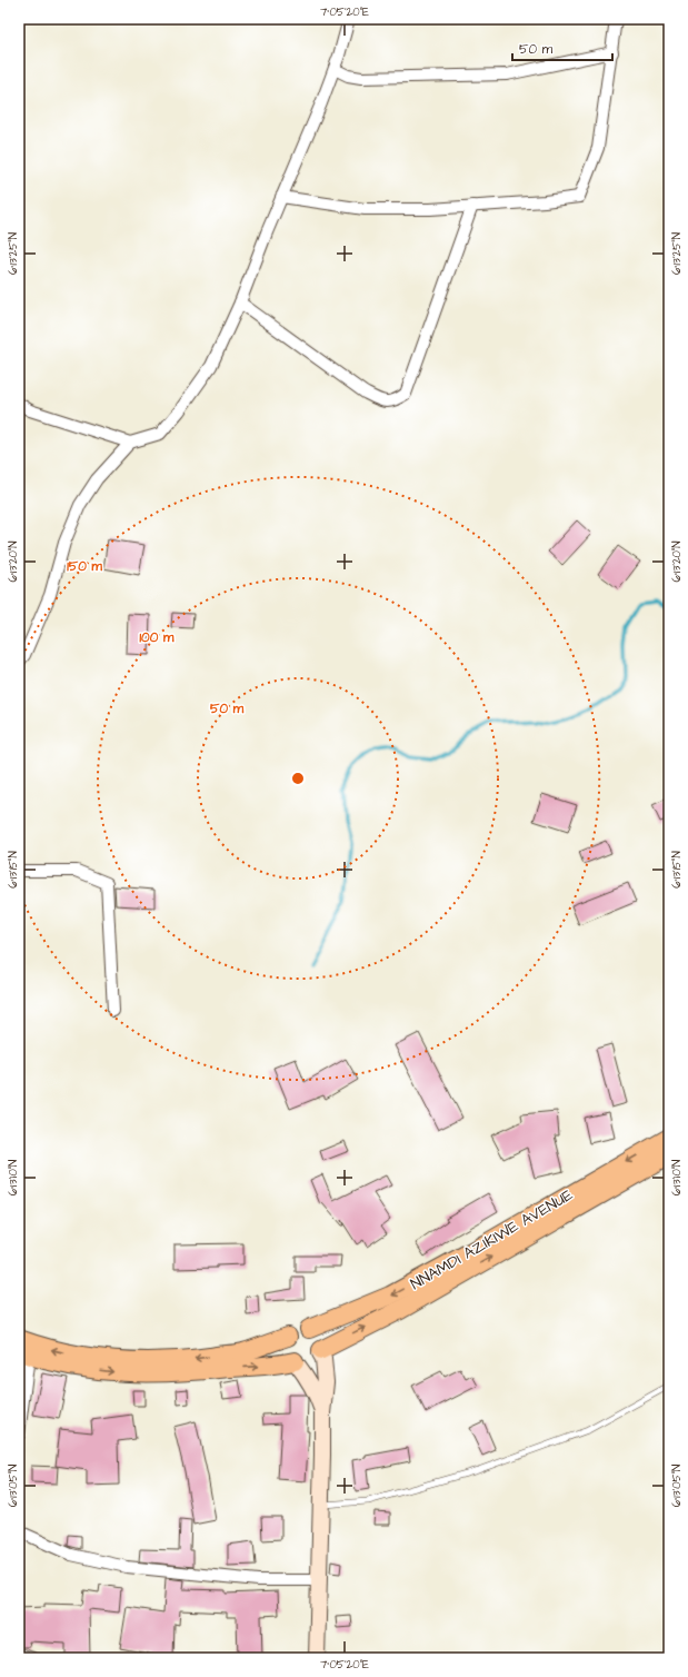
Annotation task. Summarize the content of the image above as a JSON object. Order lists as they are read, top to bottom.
{
  "streets": {
    "main road": ["NNAMDI AZIKIWE AVENUE"]
  },
  "scale_bar": "50 m",
  "coordinates": [
    "7°05'20\"E",
    "6°13'25\"N",
    "6°13'20\"N",
    "6°13'15\"N",
    "6°13'10\"N",
    "6°13'05\"N"
  ],
  "rings": ["150 m", "100 m", "50 m"]
}
